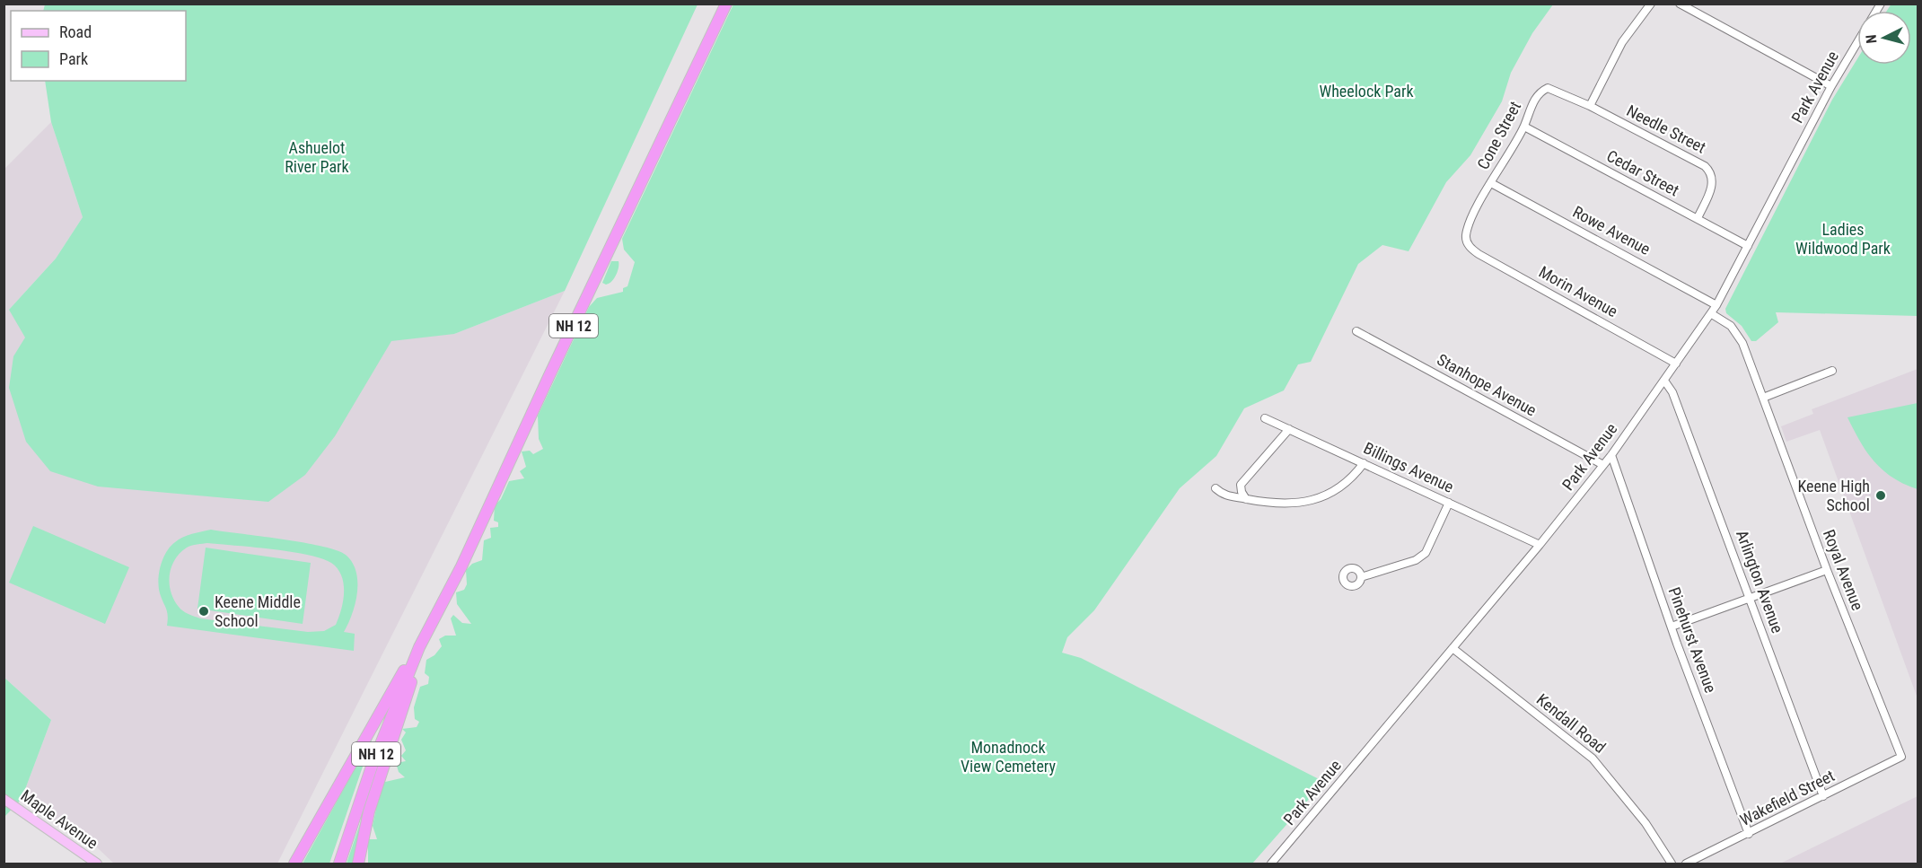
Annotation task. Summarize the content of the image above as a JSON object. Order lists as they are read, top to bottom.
{
  "streets": {
    "highway": ["NH 12"],
    "main road": ["Maple Avenue"],
    "street": [
      "Park Avenue",
      "Needle Street",
      "Cone Street",
      "Cedar Street",
      "Rowe Avenue",
      "Morin Avenue",
      "Stanhope Avenue",
      "Billings Avenue",
      "Royal Avenue",
      "Arlington Avenue",
      "Pinehurst Avenue",
      "Kendall Road",
      "Wakefield Street"
    ]
  },
  "crossings": [
    ["Park Avenue", "Cedar Street"],
    ["Park Avenue", "Rowe Avenue"],
    ["Park Avenue", "Morin Avenue"],
    ["Park Avenue", "Stanhope Avenue"],
    ["Park Avenue", "Billings Avenue"],
    ["Park Avenue", "Royal Avenue"],
    ["Park Avenue", "Arlington Avenue"],
    ["Park Avenue", "Pinehurst Avenue"],
    ["Park Avenue", "Kendall Road"],
    ["Needle Street", "Cone Street"],
    ["Needle Street", "Cedar Street"],
    ["Cone Street", "Cedar Street"],
    ["Cone Street", "Rowe Avenue"],
    ["Cone Street", "Morin Avenue"],
    ["Royal Avenue", "Wakefield Street"],
    ["Arlington Avenue", "Wakefield Street"],
    ["Pinehurst Avenue", "Wakefield Street"]
  ],
  "parks": [
    "Wheelock Park",
    "Ashuelot River Park",
    "Ladies Wildwood Park",
    "Monadnock View Cemetery"
  ],
  "places": ["Keene High School", "Keene Middle School"],
  "legend": ["Road", "Park"],
  "north": "left"
}
